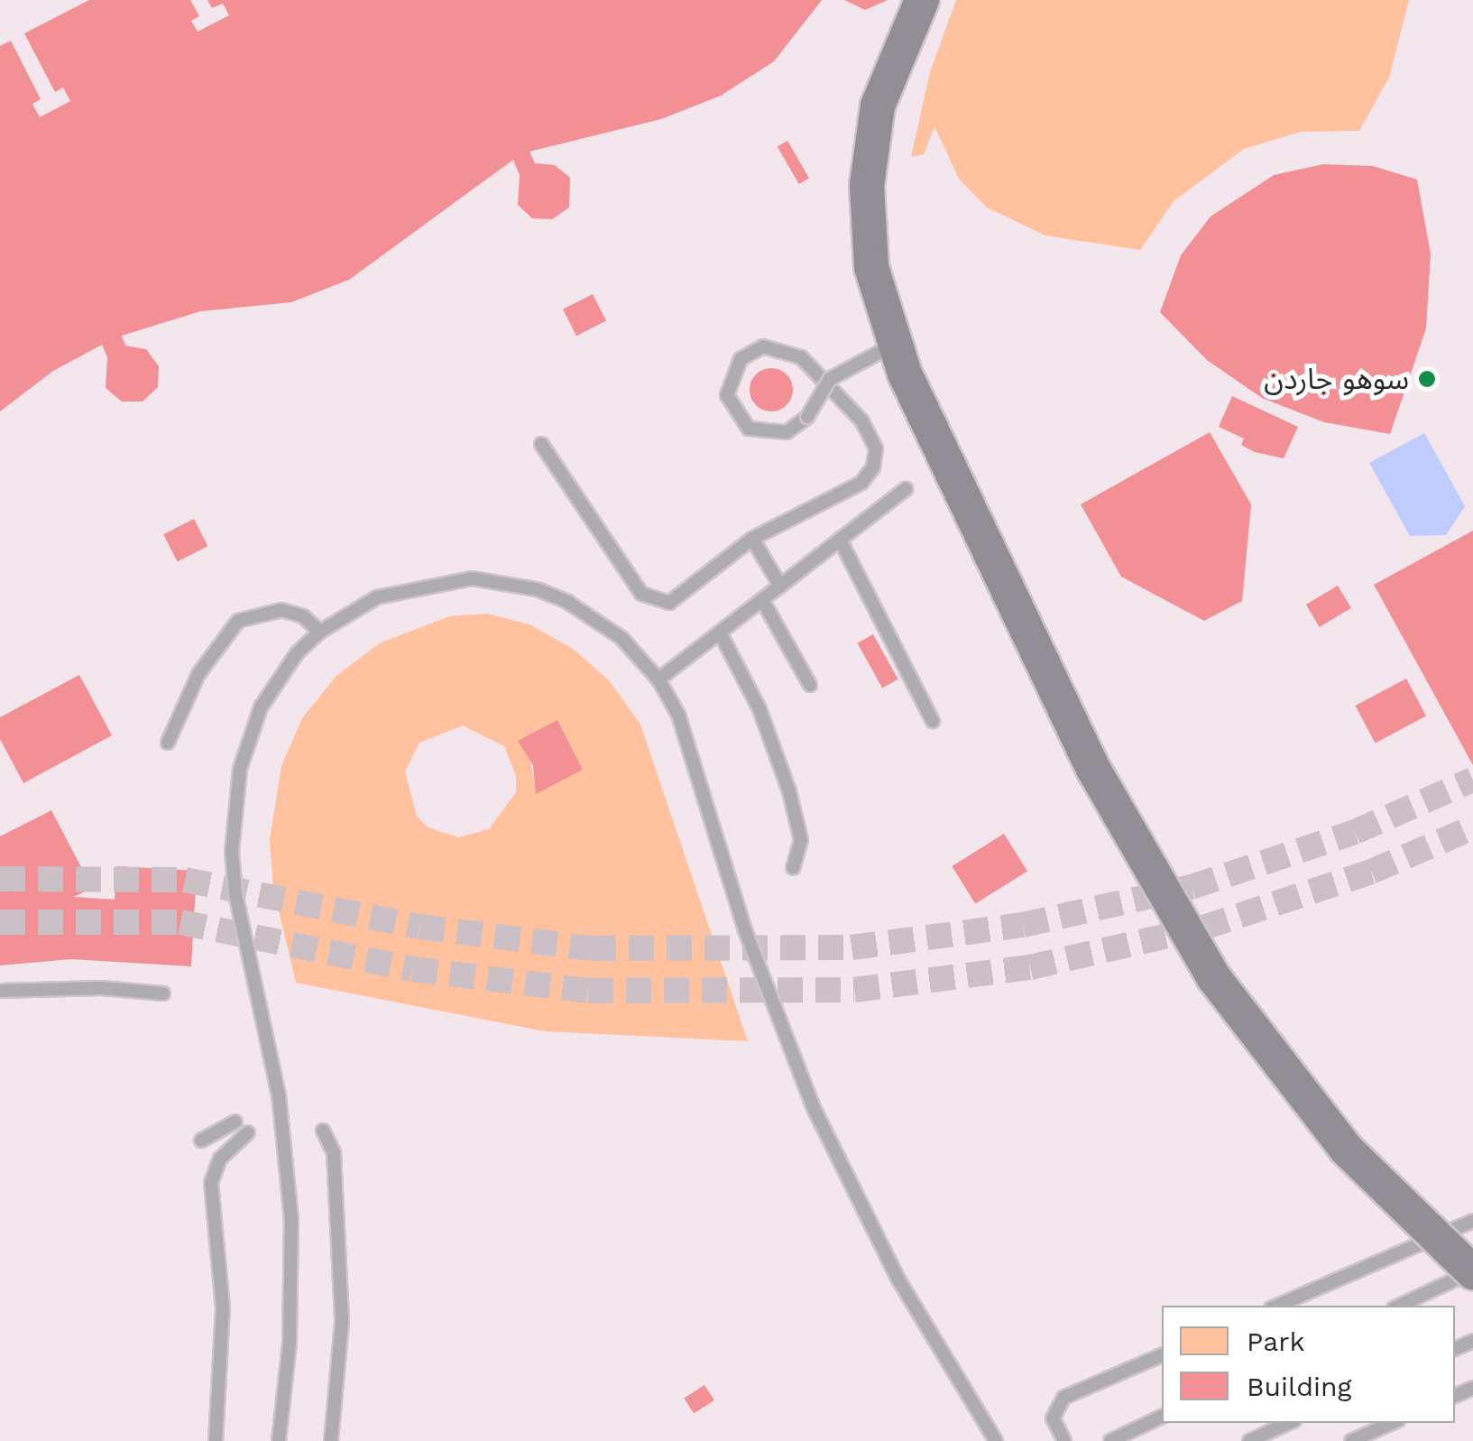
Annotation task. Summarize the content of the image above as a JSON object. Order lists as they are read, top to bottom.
{
  "places": ["سوهو جاردن"],
  "legend": ["Park", "Building"]
}
